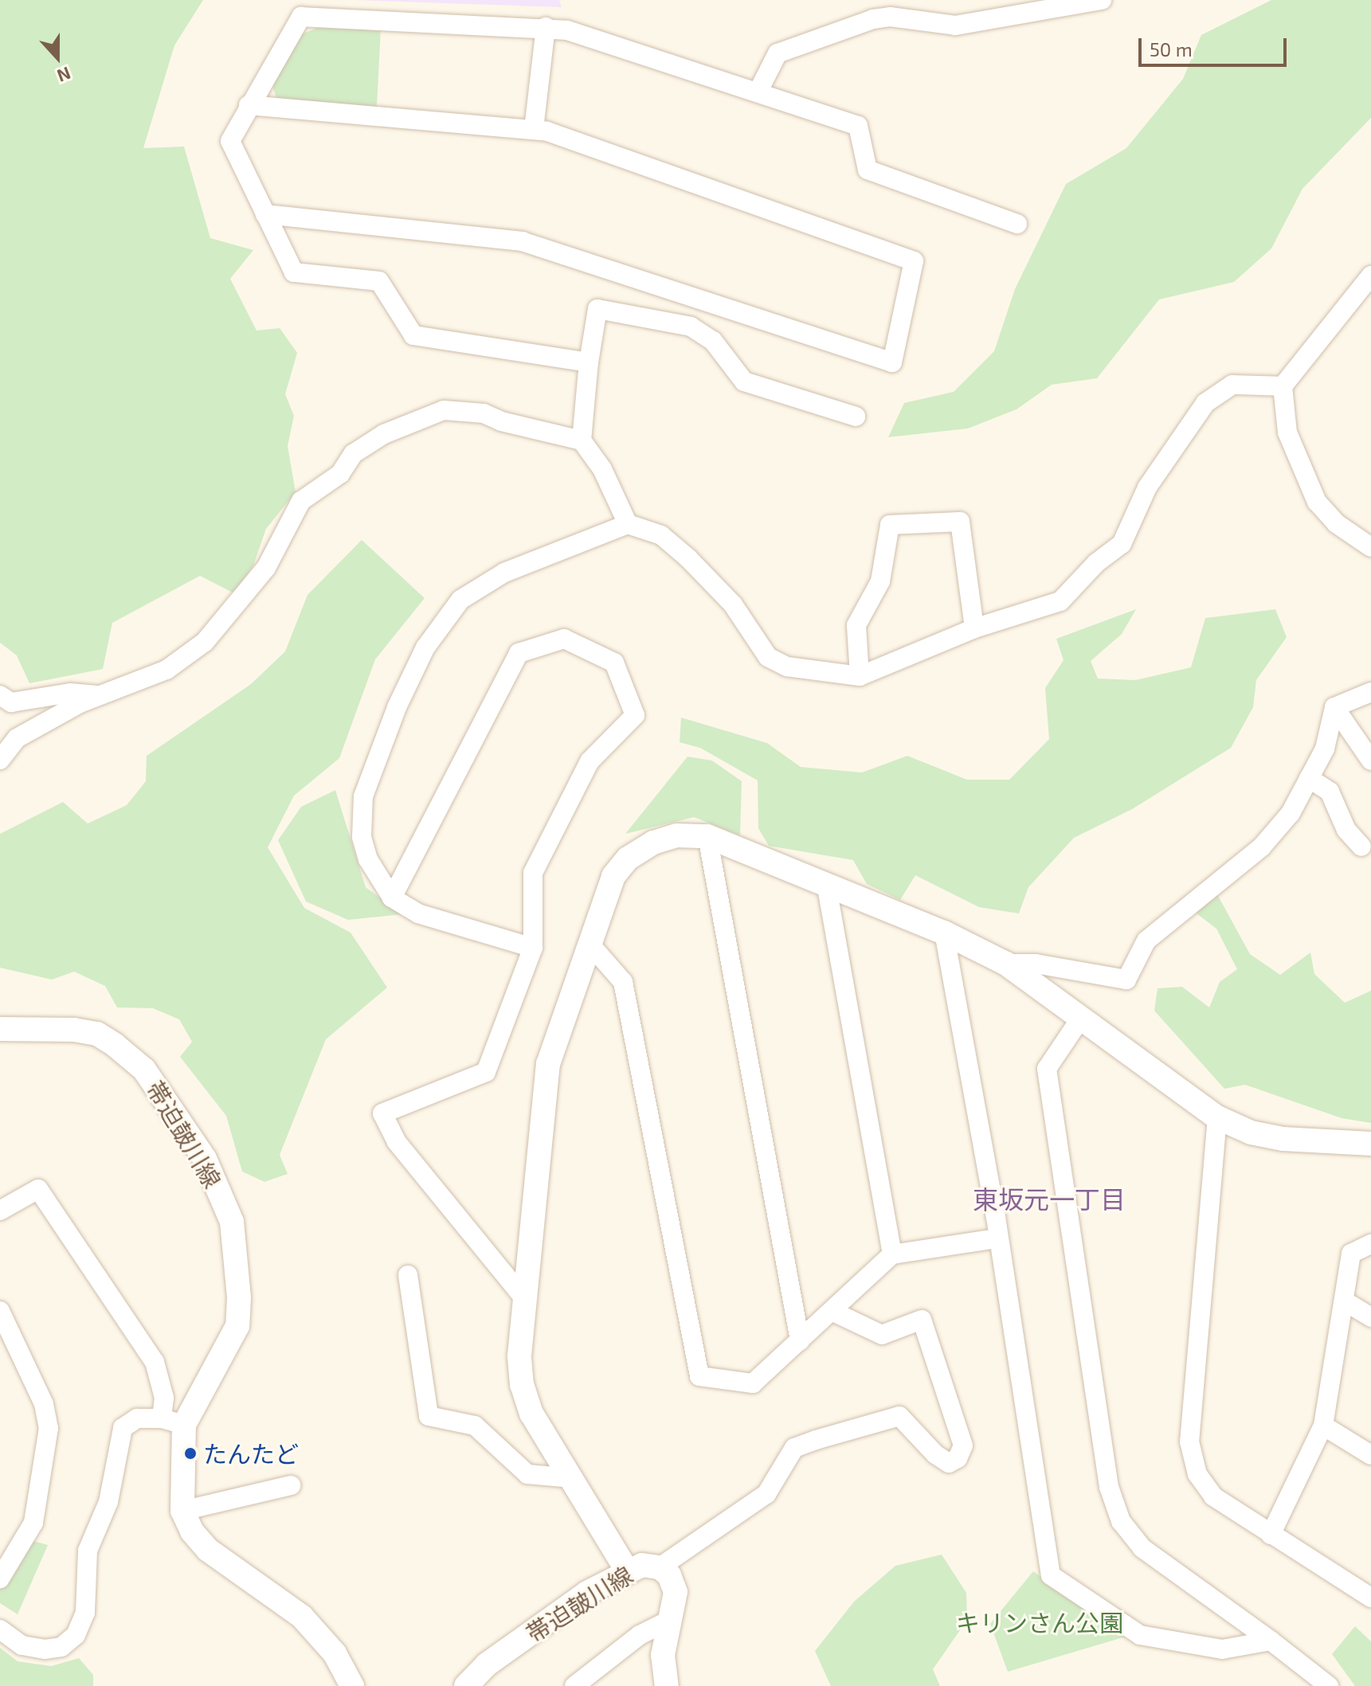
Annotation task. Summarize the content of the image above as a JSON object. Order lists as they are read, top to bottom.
{
  "streets": {
    "street": ["帯迫皷川線"]
  },
  "districts": ["東坂元一丁目"],
  "parks": ["キリンさん公園"],
  "places": ["たんたど"],
  "scale_bar": "50 m",
  "north": "bottom"
}
